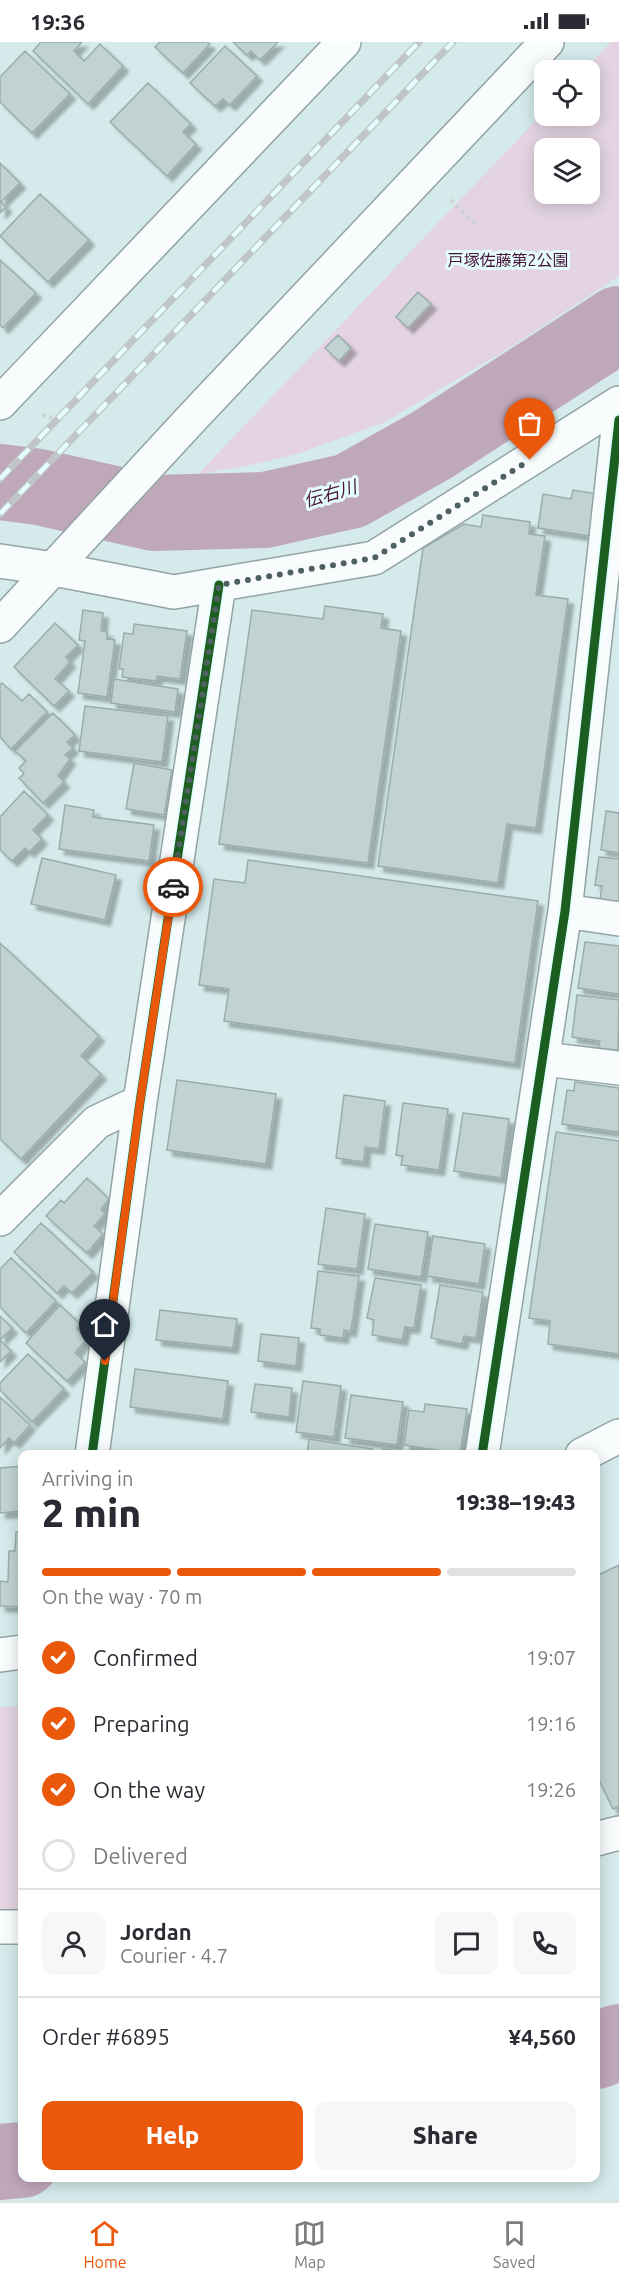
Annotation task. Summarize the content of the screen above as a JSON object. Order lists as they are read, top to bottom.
{
  "water": ["伝右川"],
  "parks": ["戸塚佐藤第2公園"],
  "page": {
    "status": "19:36",
    "heading": ["2 min", "Arriving in", "19:38–19:43"],
    "panel": [
      "Jordan",
      "Courier · 4.7",
      "Order #6895",
      "¥4,560"
    ],
    "bar": "On the way · 70 m",
    "list": [
      ["Confirmed", "19:07"],
      ["Preparing", "19:16"],
      ["On the way", "19:26"],
      "Delivered"
    ],
    "buttons": ["Help", "Share"],
    "tabs": ["Home", "Map", "Saved"]
  }
}
